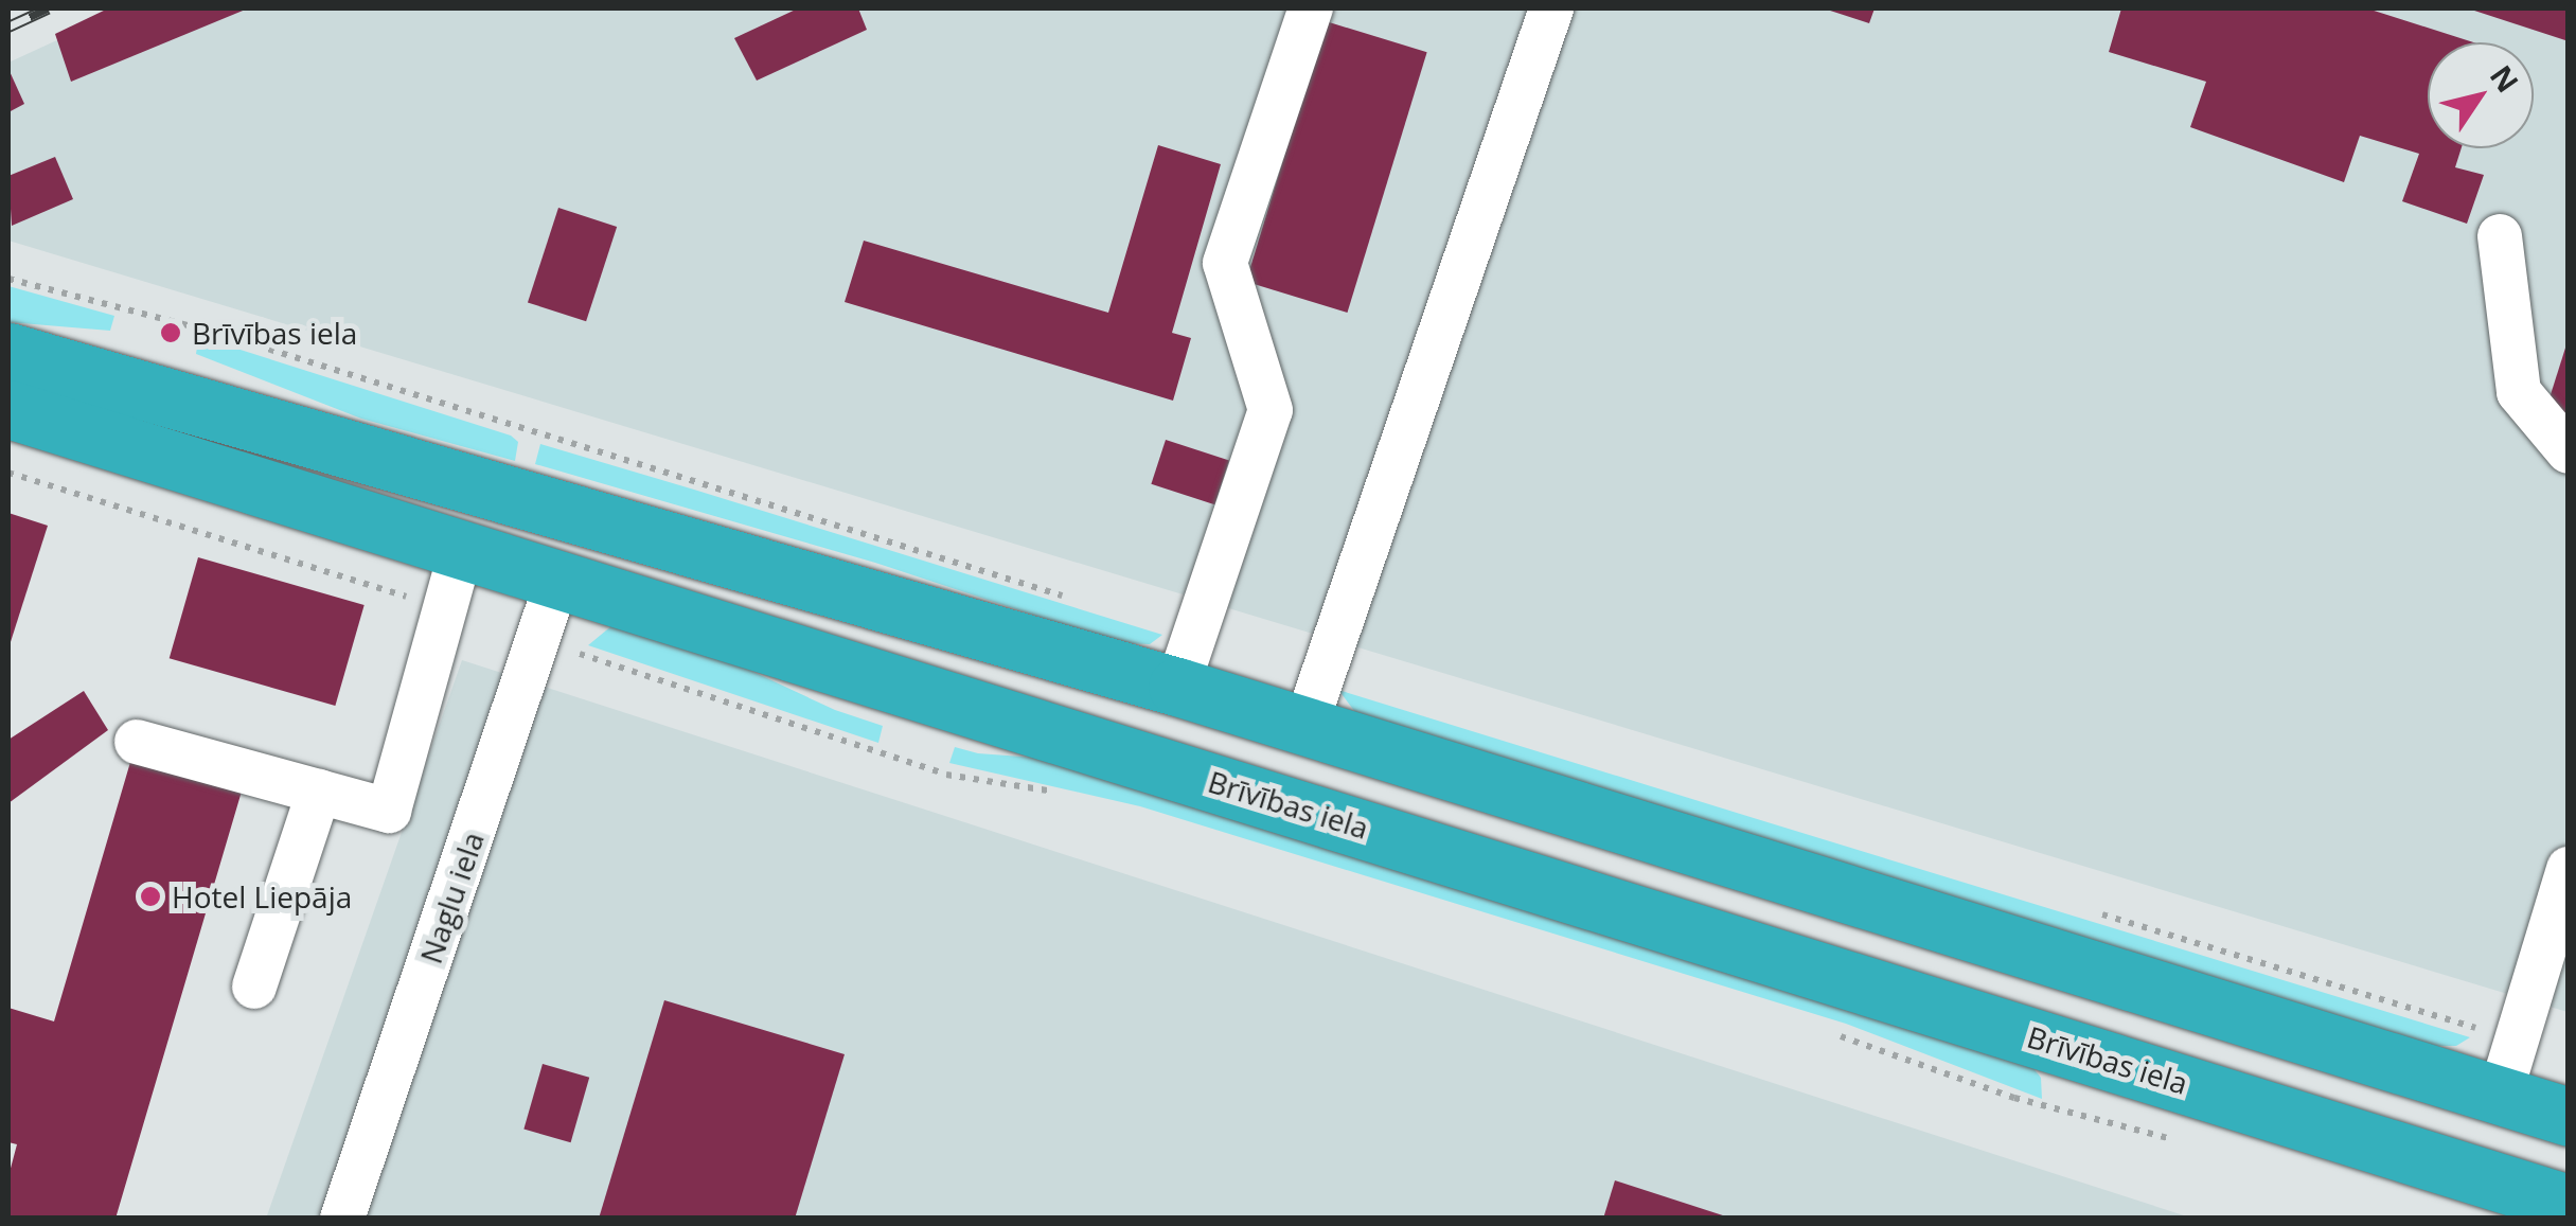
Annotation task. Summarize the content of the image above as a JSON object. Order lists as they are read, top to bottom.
{
  "streets": {
    "highway": ["Brīvības iela"],
    "street": ["Naglu iela"]
  },
  "crossings": [
    ["Brīvības iela", "Naglu iela"]
  ],
  "places": ["Brīvības iela", "Hotel Liepāja"],
  "north": "top right"
}
